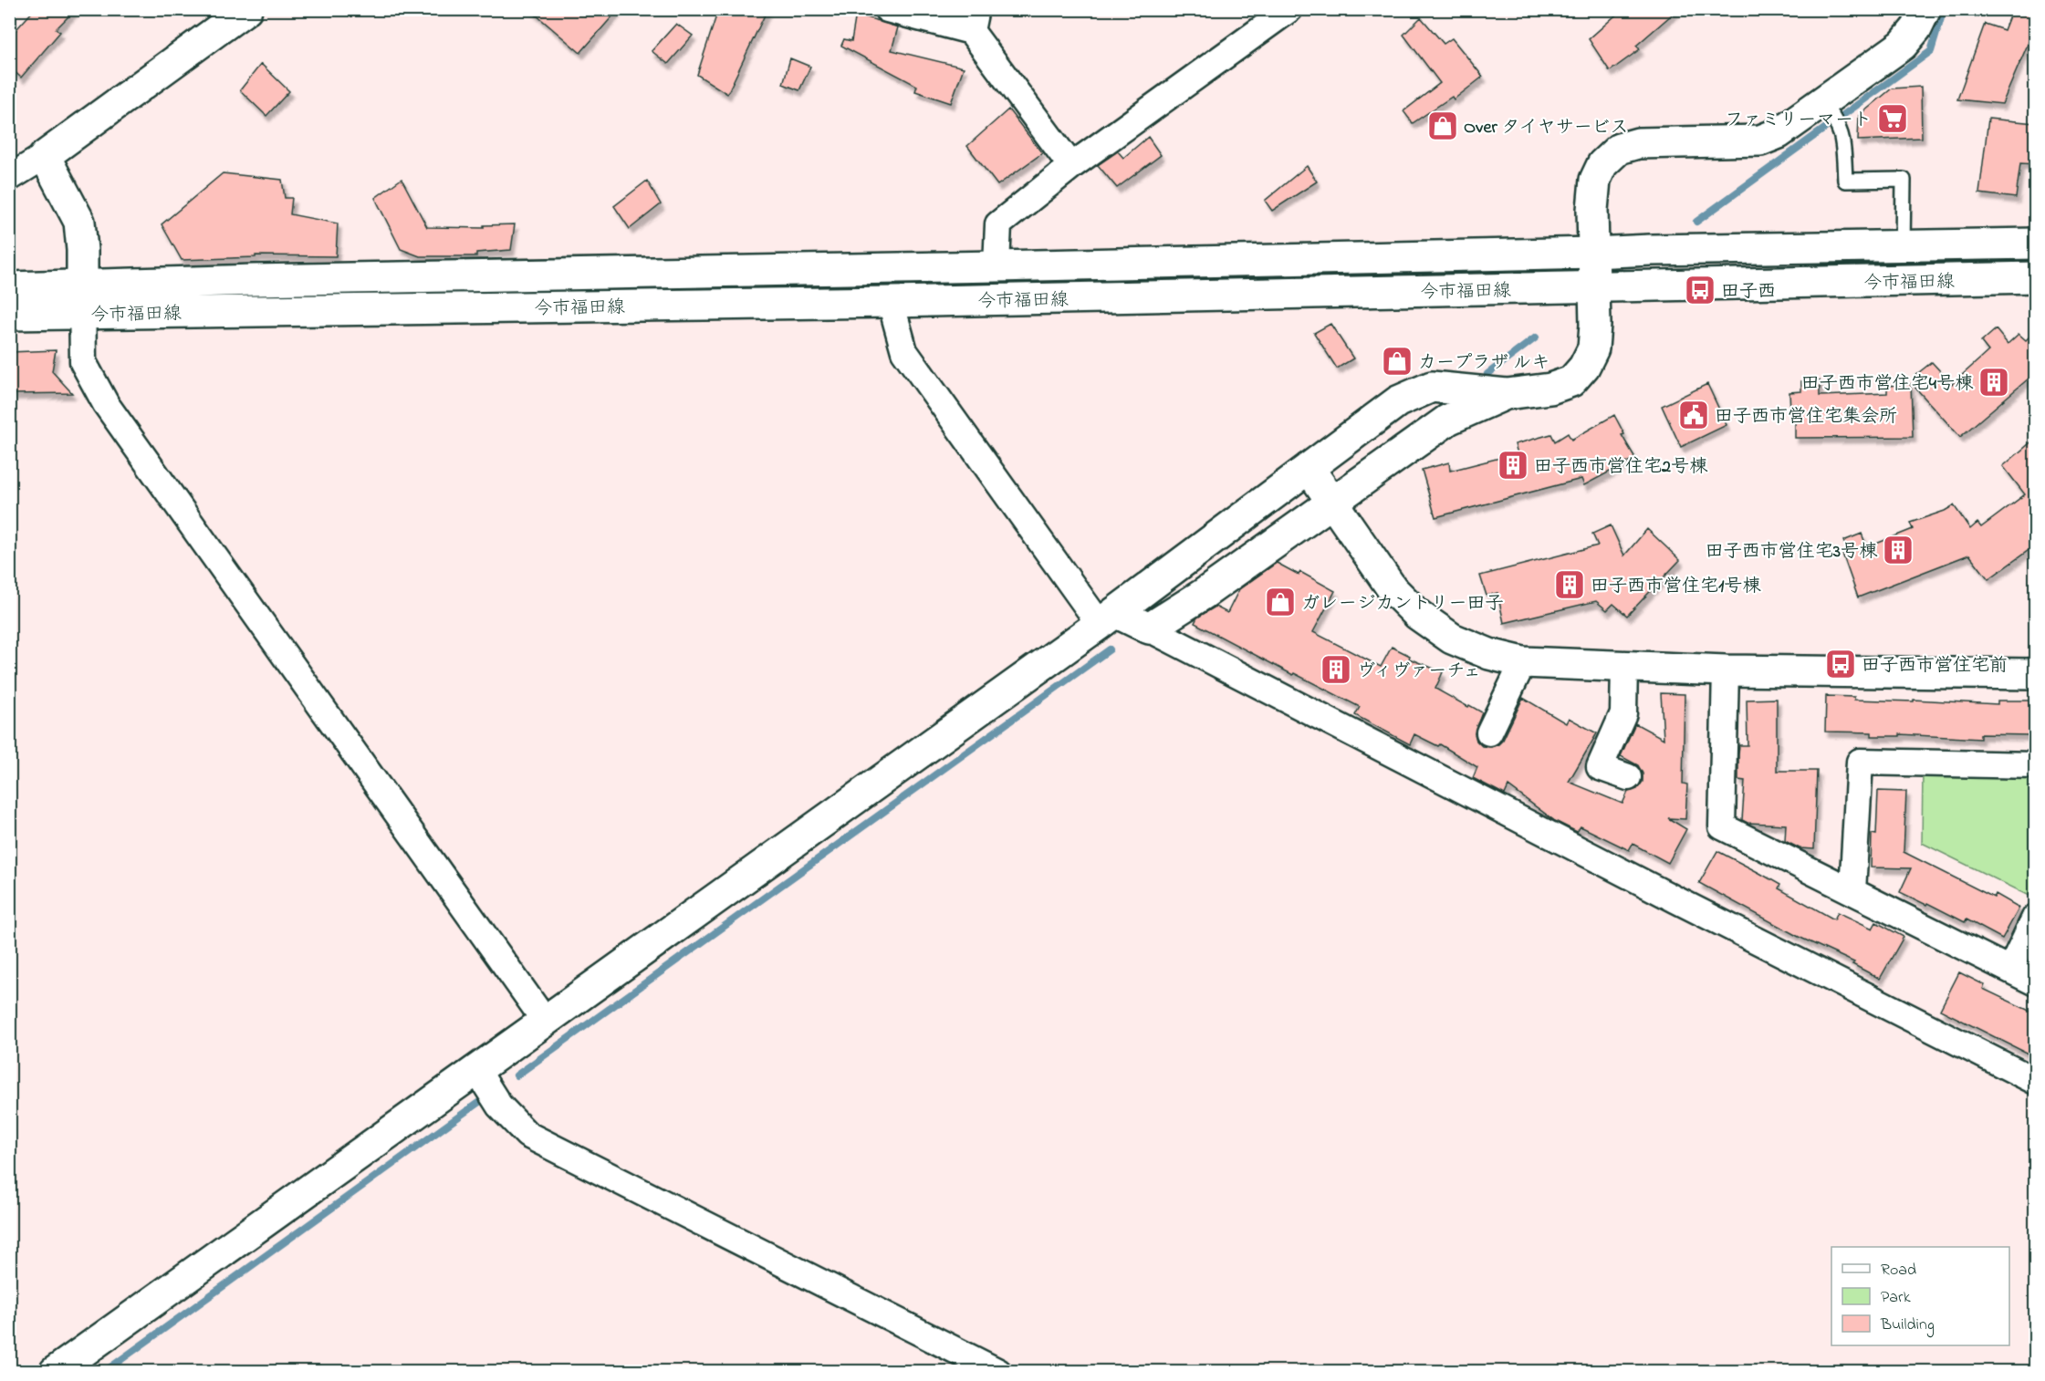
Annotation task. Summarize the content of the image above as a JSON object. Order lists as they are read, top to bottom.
{
  "streets": {
    "main road": ["今市福田線"]
  },
  "places": {
    "supermarket": ["ファミリーマート"],
    "shop": ["Over タイヤサービス", "カープラザ ルキ", "ガレージカントリー田子"],
    "bus stop": ["田子西", "田子西市営住宅前"],
    "building": [
      "田子西市営住宅4号棟",
      "田子西市営住宅2号棟",
      "田子西市営住宅3号棟",
      "田子西市営住宅1号棟",
      "ヴィヴァーチェ"
    ],
    "public building": ["田子西市営住宅集会所"]
  },
  "legend": ["Road", "Park", "Building"]
}
